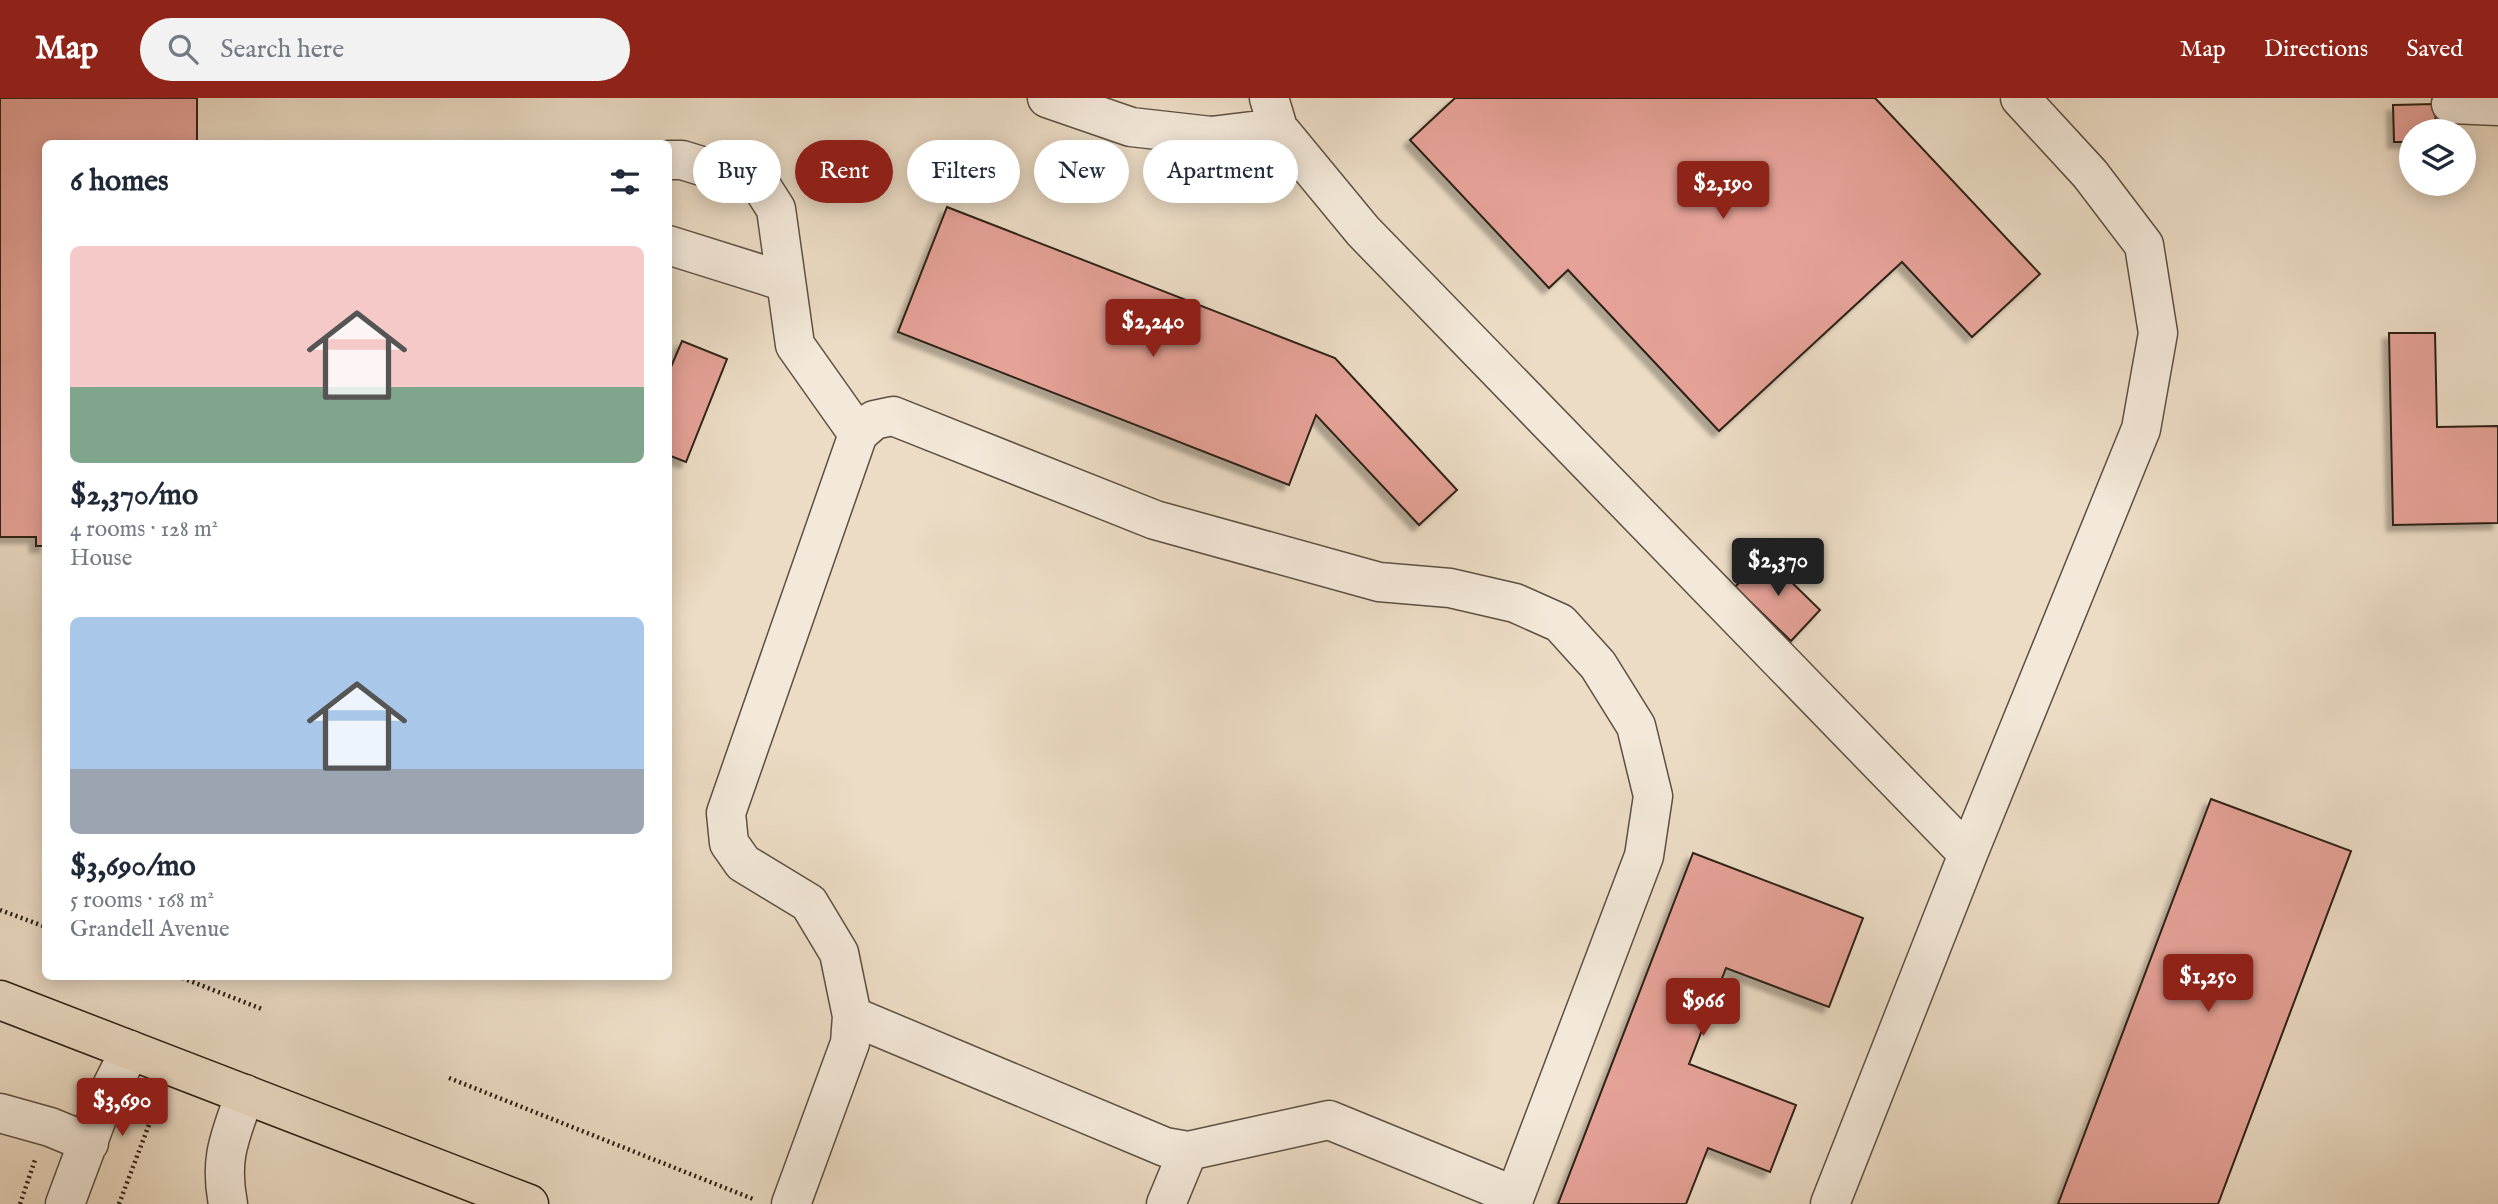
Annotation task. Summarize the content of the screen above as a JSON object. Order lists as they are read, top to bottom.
{
  "page": {
    "header": "Map",
    "search": "Search here",
    "nav": ["Map", "Directions", "Saved"],
    "chip": [
      "Buy",
      "Rent",
      "Filters",
      "New",
      "Apartment"
    ],
    "heading": "6 homes",
    "price": [
      "$2,190",
      "$2,240",
      "$2,370",
      "$1,250",
      "$966",
      "$3,690"
    ],
    "list": [
      {
        "name": "$2,370/mo",
        "note": "4 rooms · 128 m² · House"
      },
      {
        "name": "$3,690/mo",
        "note": "5 rooms · 168 m² · Grandell Avenue"
      }
    ]
  }
}
